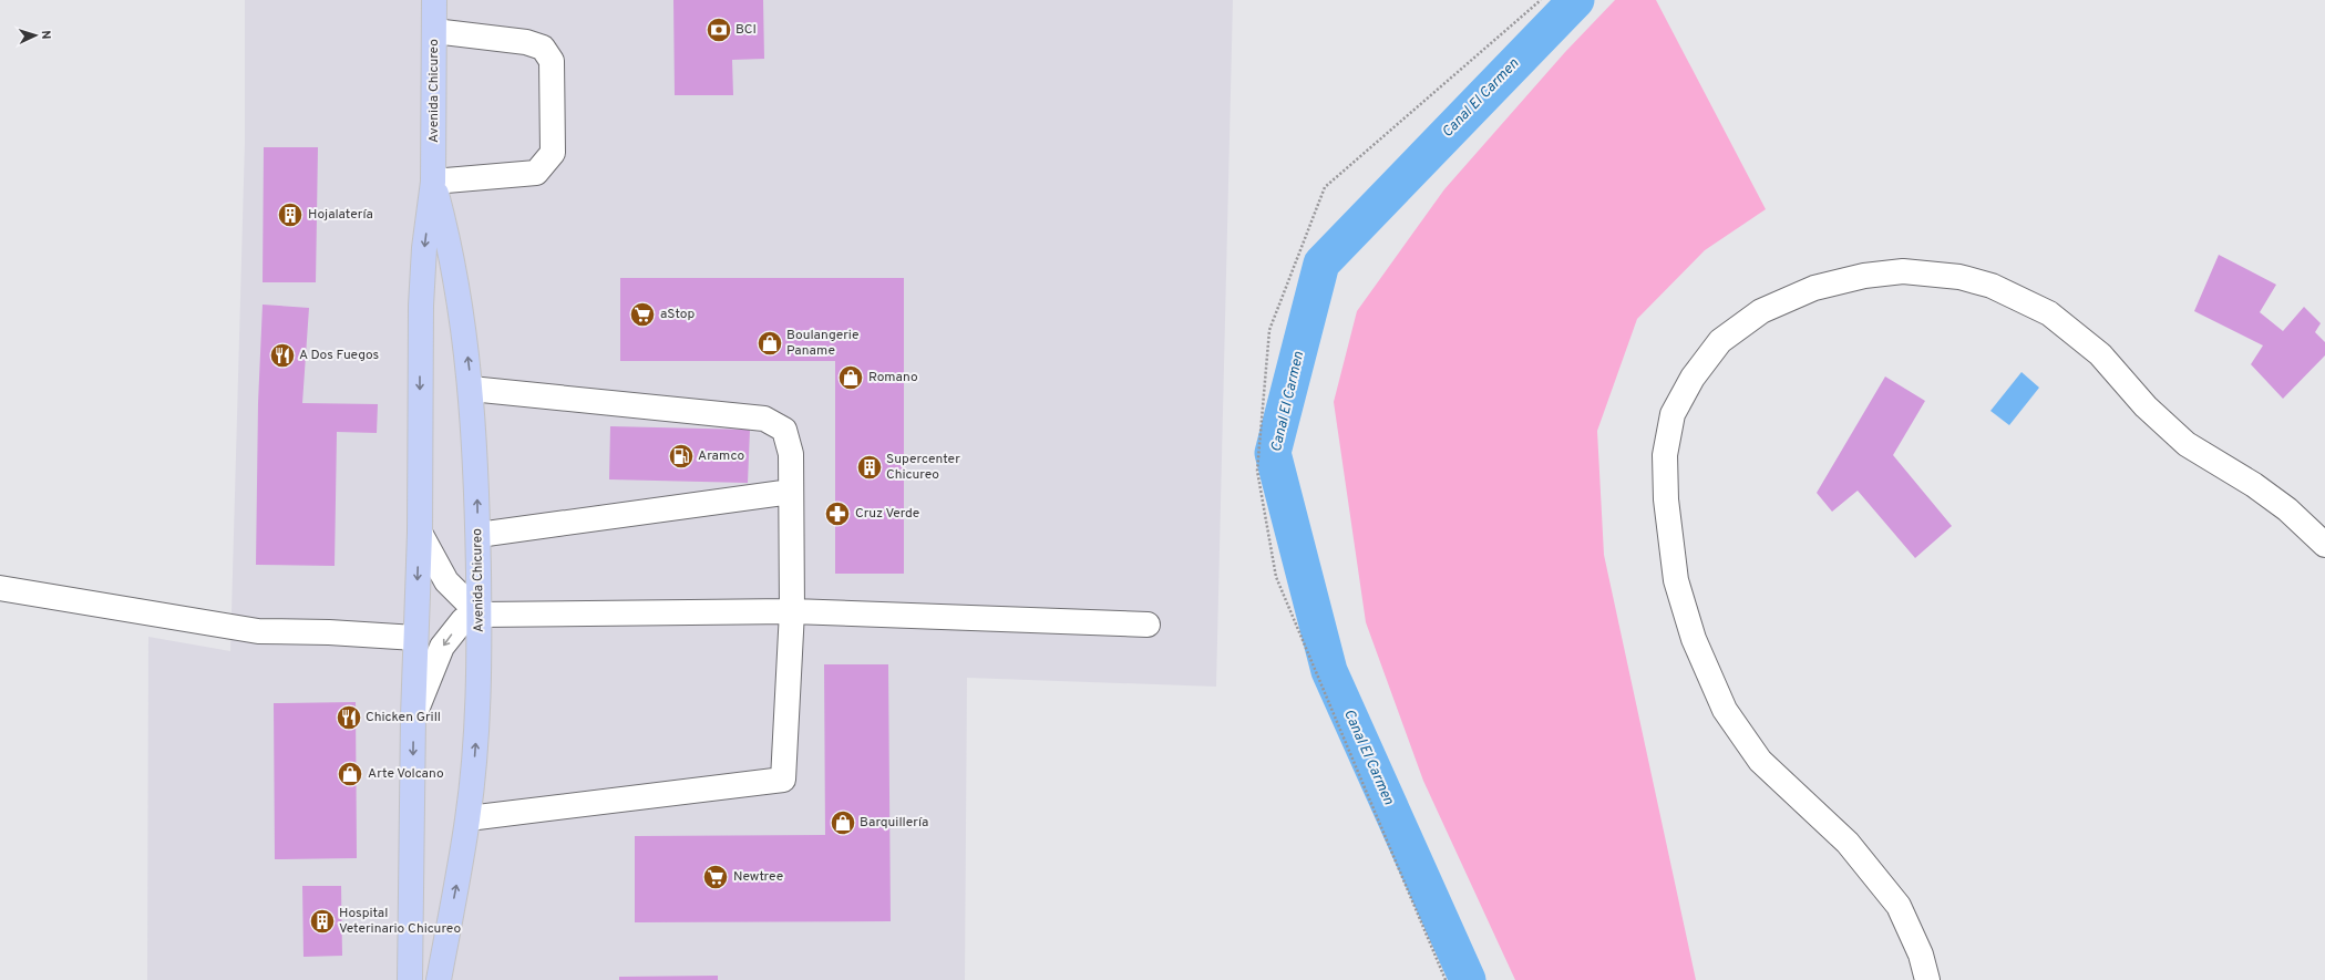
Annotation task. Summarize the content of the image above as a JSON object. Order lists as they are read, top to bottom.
{
  "streets": {
    "main road": ["Avenida Chicureo"]
  },
  "water": ["Canal El Carmen"],
  "places": {
    "bank": ["BCI"],
    "building": ["Hojalatería", "Supercenter Chicureo", "Hospital Veterinario Chicureo"],
    "supermarket": ["aStop", "Newtree"],
    "shop": [
      "Boulangerie Paname",
      "Romano",
      "Arte Volcano",
      "Barquillería"
    ],
    "restaurant": ["A Dos Fuegos", "Chicken Grill"],
    "fuel station": ["Aramco"],
    "pharmacy": ["Cruz Verde"]
  },
  "north": "right"
}
